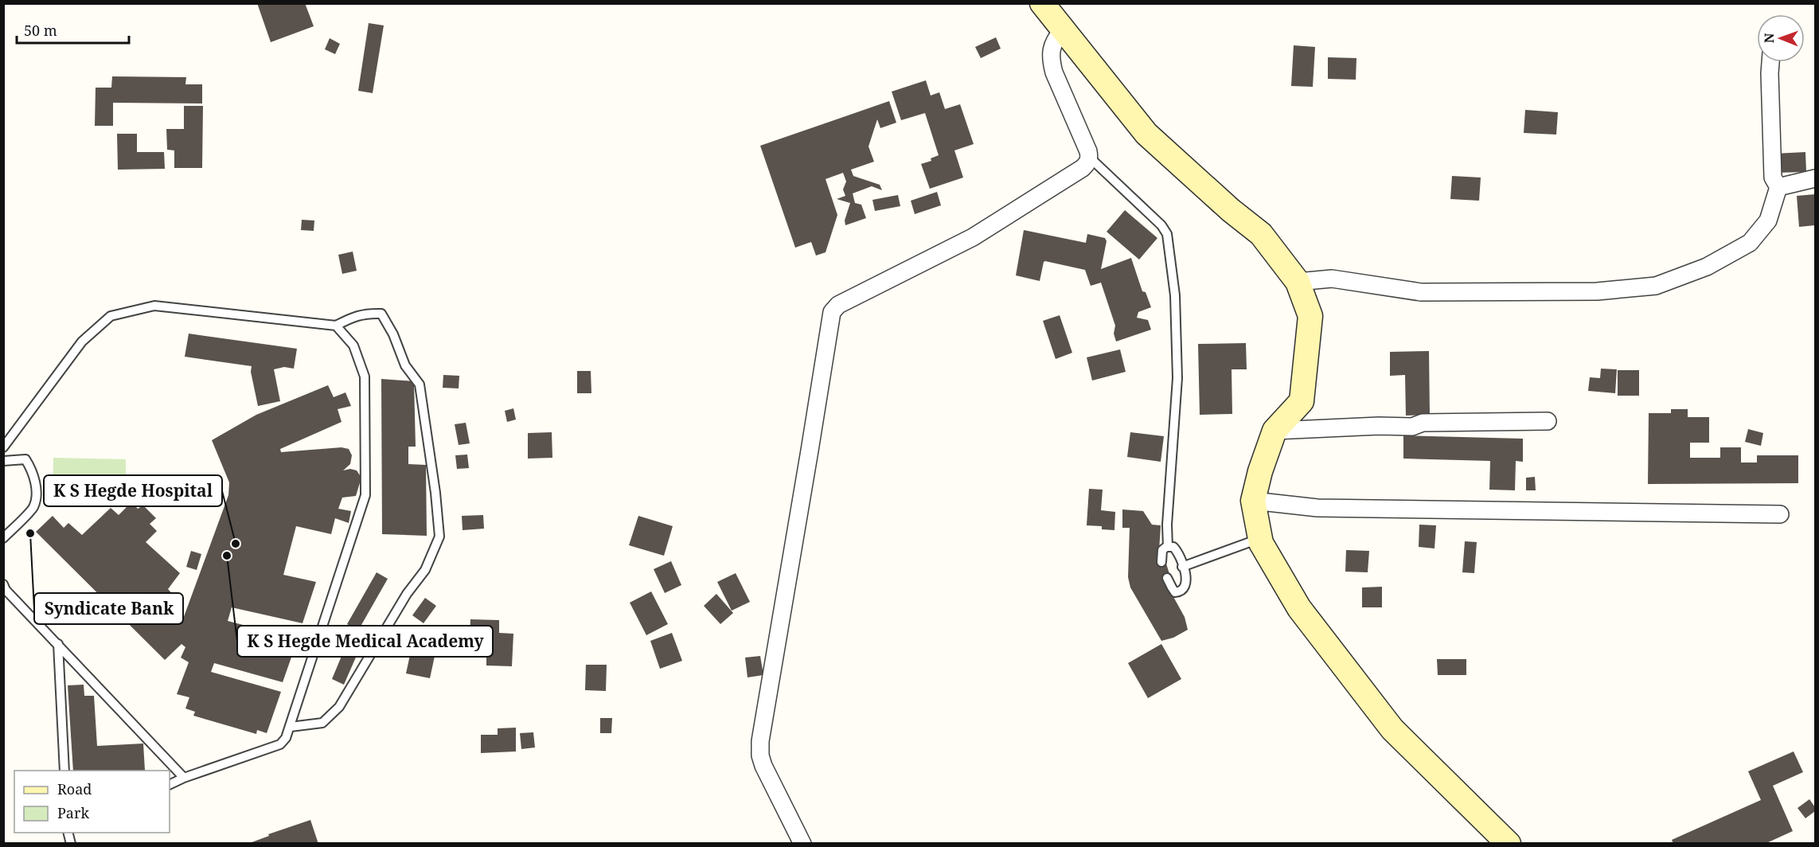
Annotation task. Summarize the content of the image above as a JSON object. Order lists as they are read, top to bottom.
{
  "places": ["Syndicate Bank", "K S Hegde Hospital", "K S Hegde Medical Academy"],
  "legend": ["Road", "Park"],
  "scale_bar": "50 m",
  "north": "left"
}
